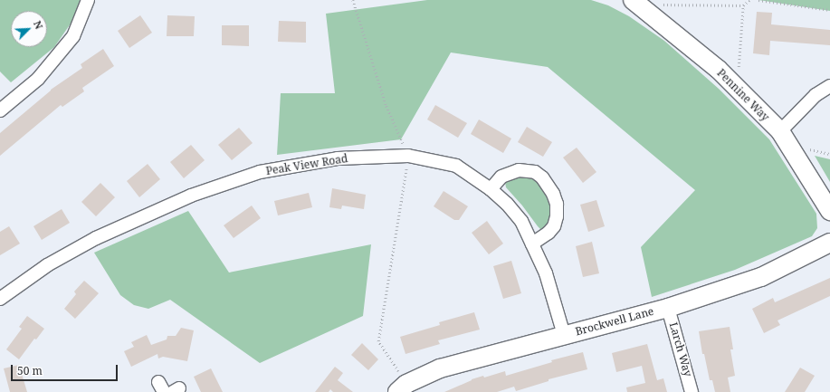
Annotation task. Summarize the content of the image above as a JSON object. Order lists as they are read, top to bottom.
{
  "streets": {
    "street": [
      "Pennine Way",
      "Peak View Road",
      "Brockwell Lane",
      "Larch Way"
    ]
  },
  "crossings": [
    ["Peak View Road", "Brockwell Lane"],
    ["Brockwell Lane", "Larch Way"]
  ],
  "scale_bar": "50 m",
  "north": "top right"
}
